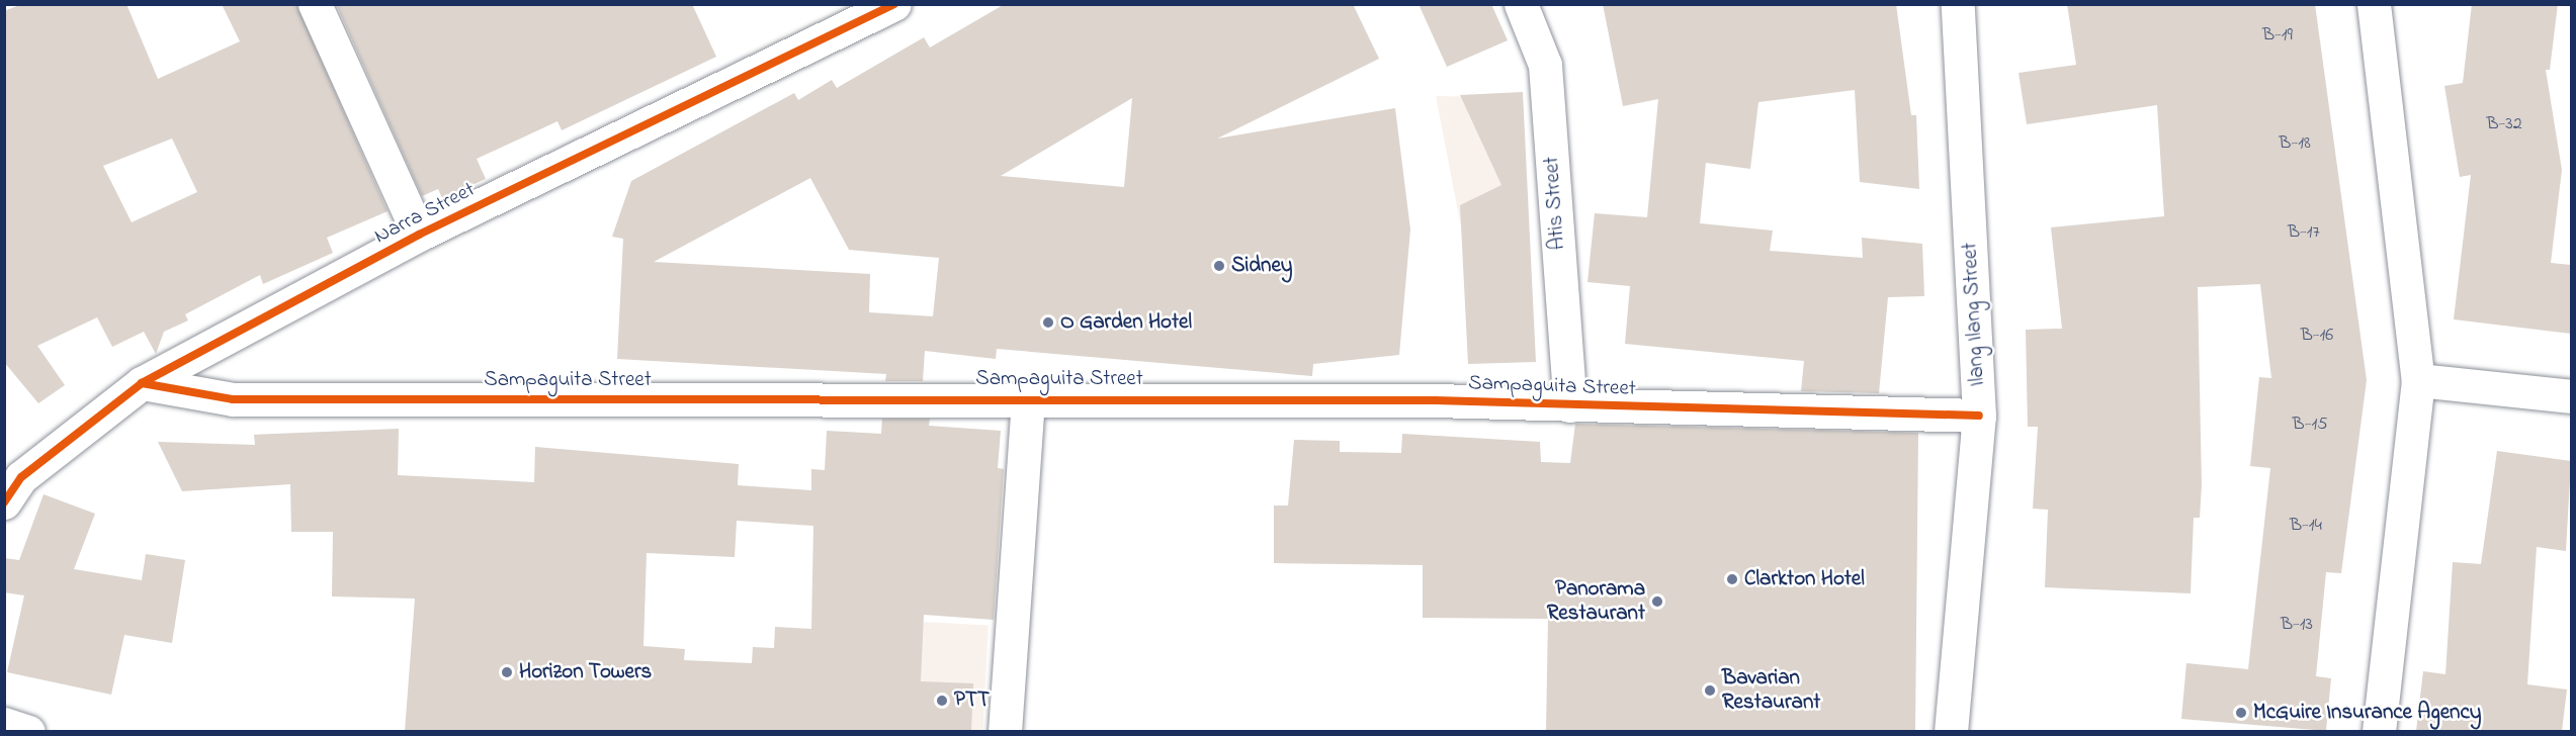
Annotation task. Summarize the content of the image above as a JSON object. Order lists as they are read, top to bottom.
{
  "streets": {
    "street": [
      "Atis Street",
      "Narra Street",
      "Ilang Ilang Street",
      "Sampaguita Street"
    ]
  },
  "crossings": [
    ["Atis Street", "Sampaguita Street"],
    ["Narra Street", "Sampaguita Street"],
    ["Ilang Ilang Street", "Sampaguita Street"]
  ],
  "places": [
    "Sidney",
    "O Garden Hotel",
    "Clarkton Hotel",
    "Panorama Restaurant",
    "Horizon Towers",
    "Bavarian Restaurant",
    "PTT",
    "McGuire Insurance Agency"
  ],
  "house_numbers": [
    "B-19",
    "B-32",
    "B-18",
    "B-17",
    "B-16",
    "B-15",
    "B-14",
    "B-13"
  ]
}
